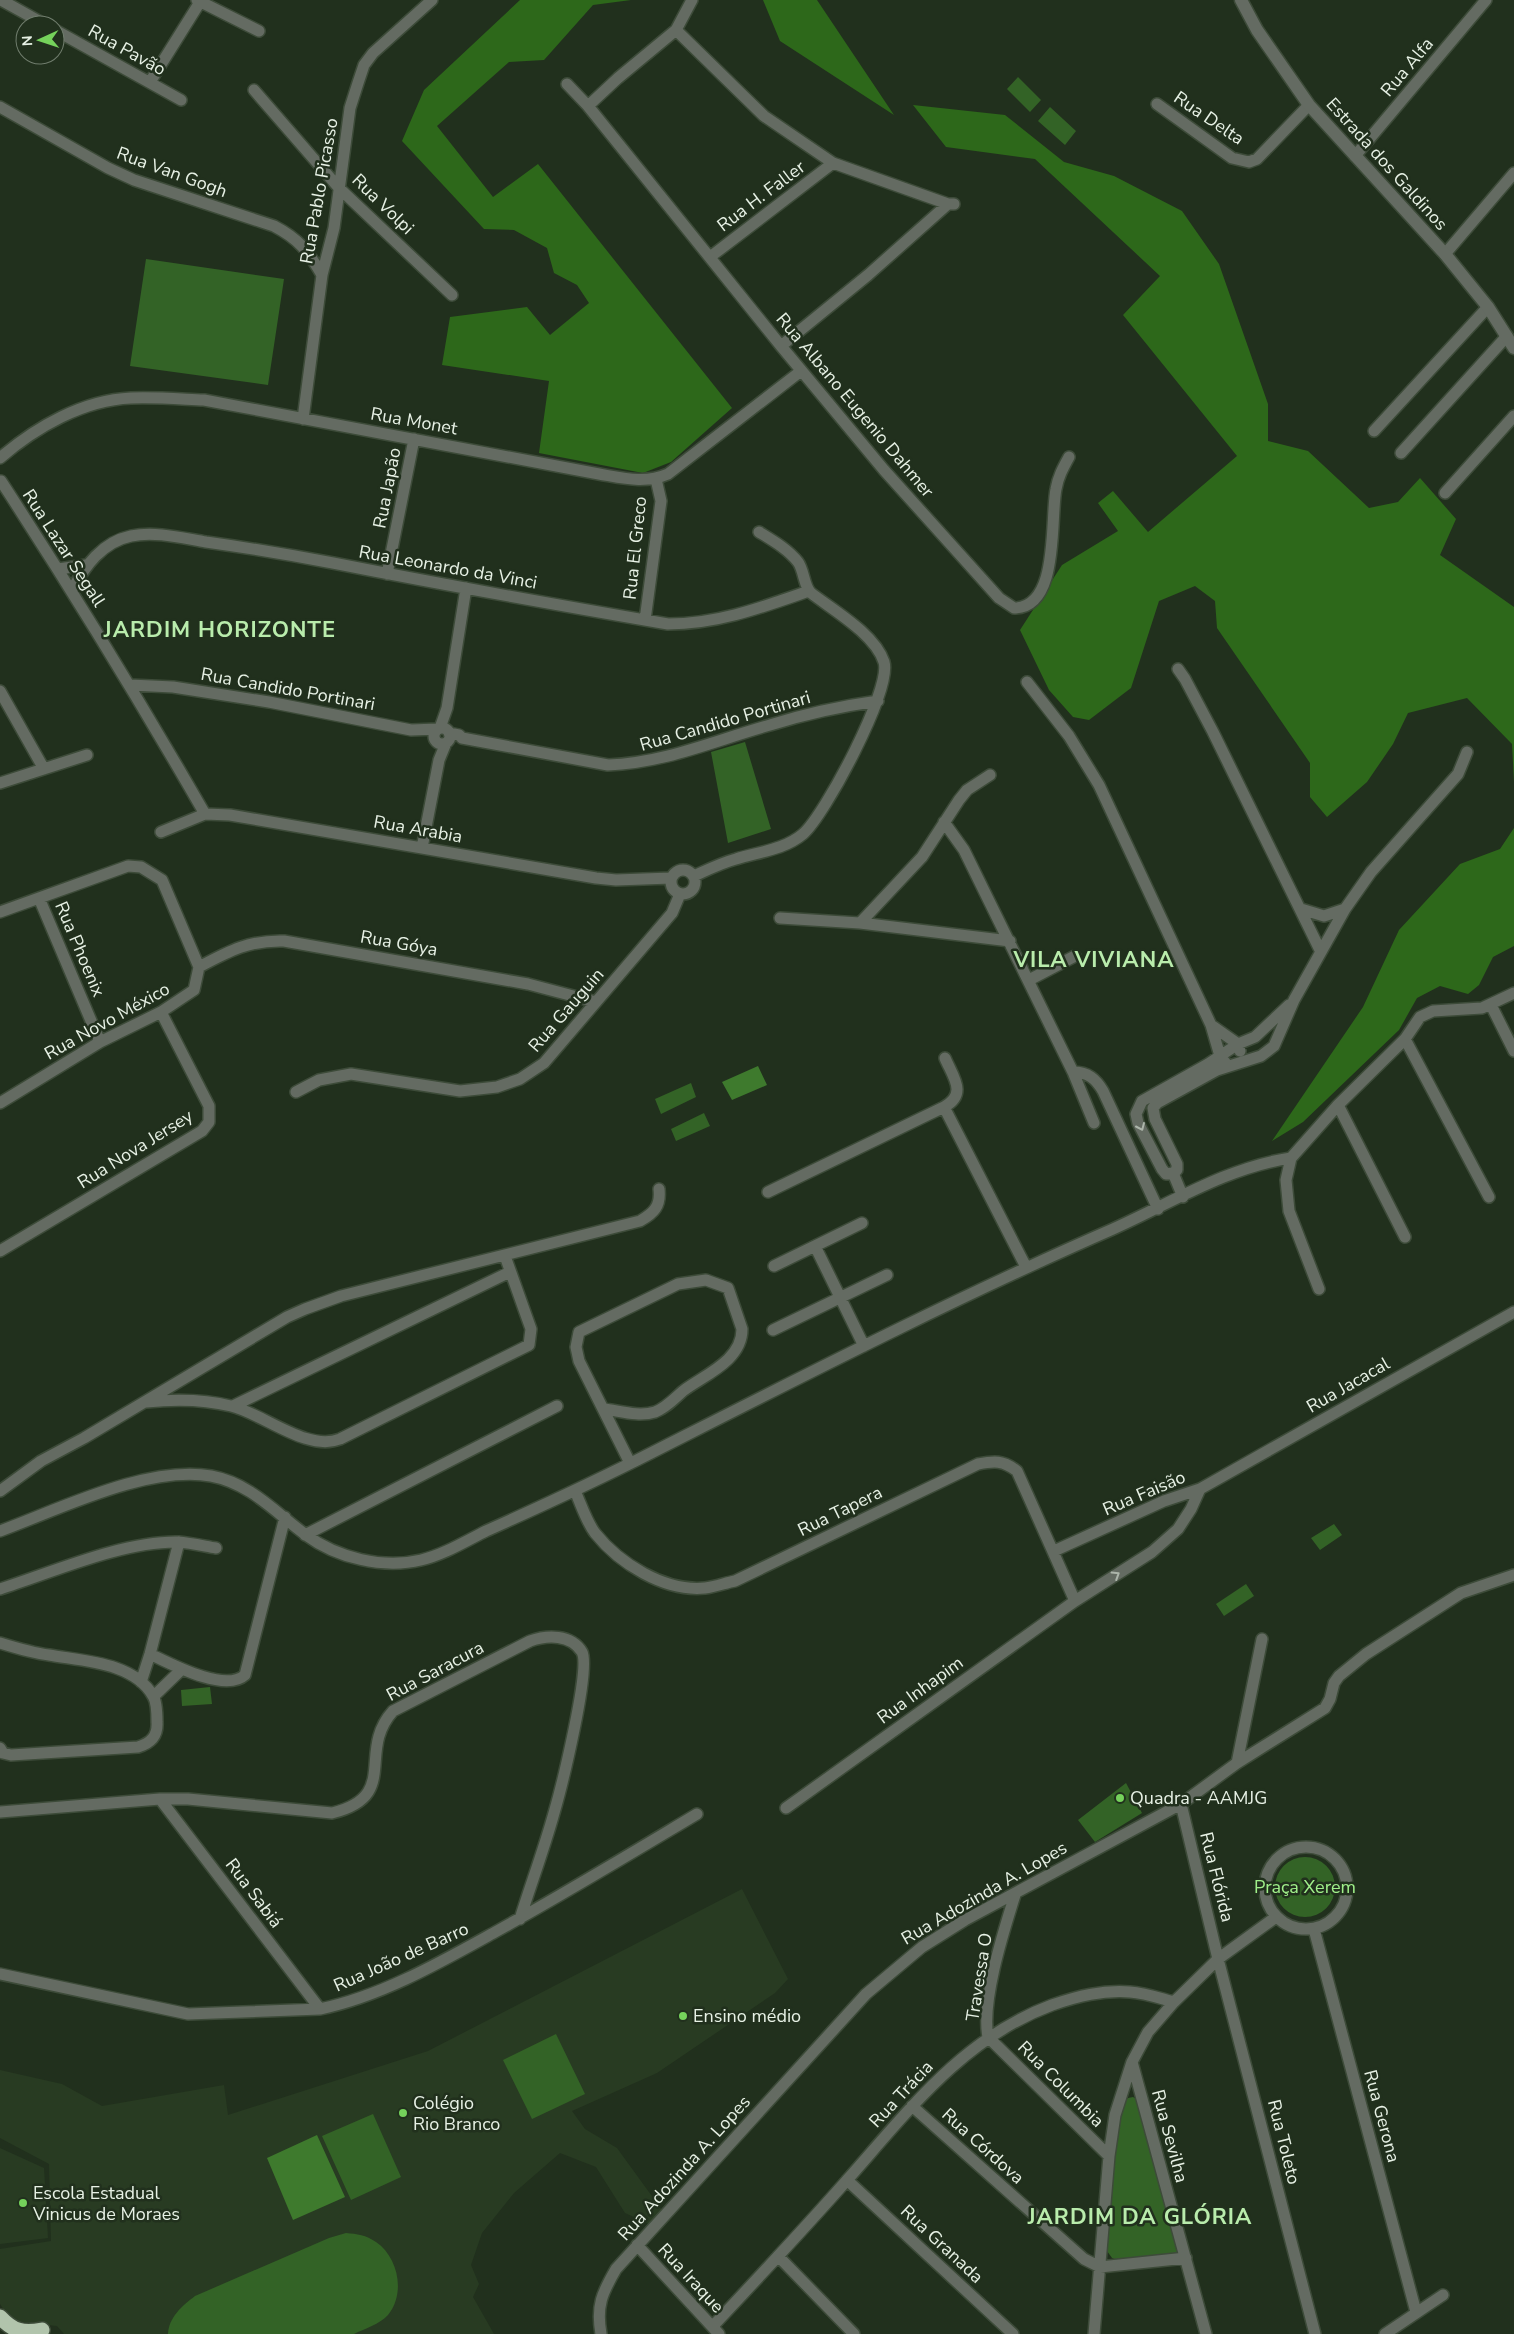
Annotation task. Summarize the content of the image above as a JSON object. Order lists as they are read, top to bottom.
{
  "streets": {
    "street": [
      "Rua Pavão",
      "Rua Alfa",
      "Rua Delta",
      "Estrada dos Galdinos",
      "Rua Van Gogh",
      "Rua Pablo Picasso",
      "Rua H. Faller",
      "Rua Volpi",
      "Rua Albano Eugenio Dahmer",
      "Rua Monet",
      "Rua Japão",
      "Rua Lazar Segall",
      "Rua El Greco",
      "Rua Leonardo da Vinci",
      "Rua Candido Portinari",
      "Rua Arabia",
      "Rua Góya",
      "Rua Phoenix",
      "Rua Gauguin",
      "Rua Novo México",
      "Rua Nova Jersey",
      "Rua Jacacal",
      "Rua Faisão",
      "Rua Tapera",
      "Rua Saracura",
      "Rua Inhapim",
      "Rua Flórida",
      "Rua Sabiá",
      "Rua Adozinda A. Lopes",
      "Rua João de Barro",
      "Travessa O",
      "Rua Columbia",
      "Rua Trácia",
      "Rua Gerona",
      "Rua Sevilha",
      "Rua Toleto",
      "Rua Córdova",
      "Rua Granada",
      "Rua Iraque"
    ]
  },
  "crossings": [
    ["Rua Alfa", "Estrada dos Galdinos"],
    ["Rua Delta", "Estrada dos Galdinos"],
    ["Rua Van Gogh", "Rua Pablo Picasso"],
    ["Rua Pablo Picasso", "Rua Volpi"],
    ["Rua Pablo Picasso", "Rua Monet"],
    ["Rua H. Faller", "Rua Albano Eugenio Dahmer"],
    ["Rua Monet", "Rua Japão"],
    ["Rua Monet", "Rua El Greco"],
    ["Rua Japão", "Rua Leonardo da Vinci"],
    ["Rua Lazar Segall", "Rua Leonardo da Vinci"],
    ["Rua Lazar Segall", "Rua Candido Portinari"],
    ["Rua Lazar Segall", "Rua Arabia"],
    ["Rua El Greco", "Rua Leonardo da Vinci"],
    ["Rua Leonardo da Vinci", "Rua Arabia"],
    ["Rua Candido Portinari", "Rua Arabia"],
    ["Rua Arabia", "Rua Gauguin"],
    ["Rua Góya", "Rua Gauguin"],
    ["Rua Góya", "Rua Novo México"],
    ["Rua Phoenix", "Rua Novo México"],
    ["Rua Novo México", "Rua Nova Jersey"],
    ["Rua Jacacal", "Rua Faisão"],
    ["Rua Faisão", "Rua Tapera"],
    ["Rua Faisão", "Rua Inhapim"],
    ["Rua Tapera", "Rua Inhapim"],
    ["Rua Saracura", "Rua Sabiá"],
    ["Rua Saracura", "Rua João de Barro"],
    ["Rua Flórida", "Rua Adozinda A. Lopes"],
    ["Rua Flórida", "Rua Toleto"],
    ["Rua Sabiá", "Rua João de Barro"],
    ["Rua Adozinda A. Lopes", "Travessa O"],
    ["Rua Adozinda A. Lopes", "Rua Iraque"],
    ["Travessa O", "Rua Columbia"],
    ["Travessa O", "Rua Trácia"],
    ["Rua Columbia", "Rua Trácia"],
    ["Rua Trácia", "Rua Córdova"],
    ["Rua Trácia", "Rua Granada"],
    ["Rua Trácia", "Rua Iraque"]
  ],
  "districts": ["JARDIM HORIZONTE", "VILA VIVIANA", "JARDIM DA GLÓRIA"],
  "parks": ["Praça Xerem"],
  "places": [
    "Quadra - AAMJG",
    "Ensino médio",
    "Colégio Rio Branco",
    "Escola Estadual Vinicus de Moraes"
  ],
  "north": "left"
}
